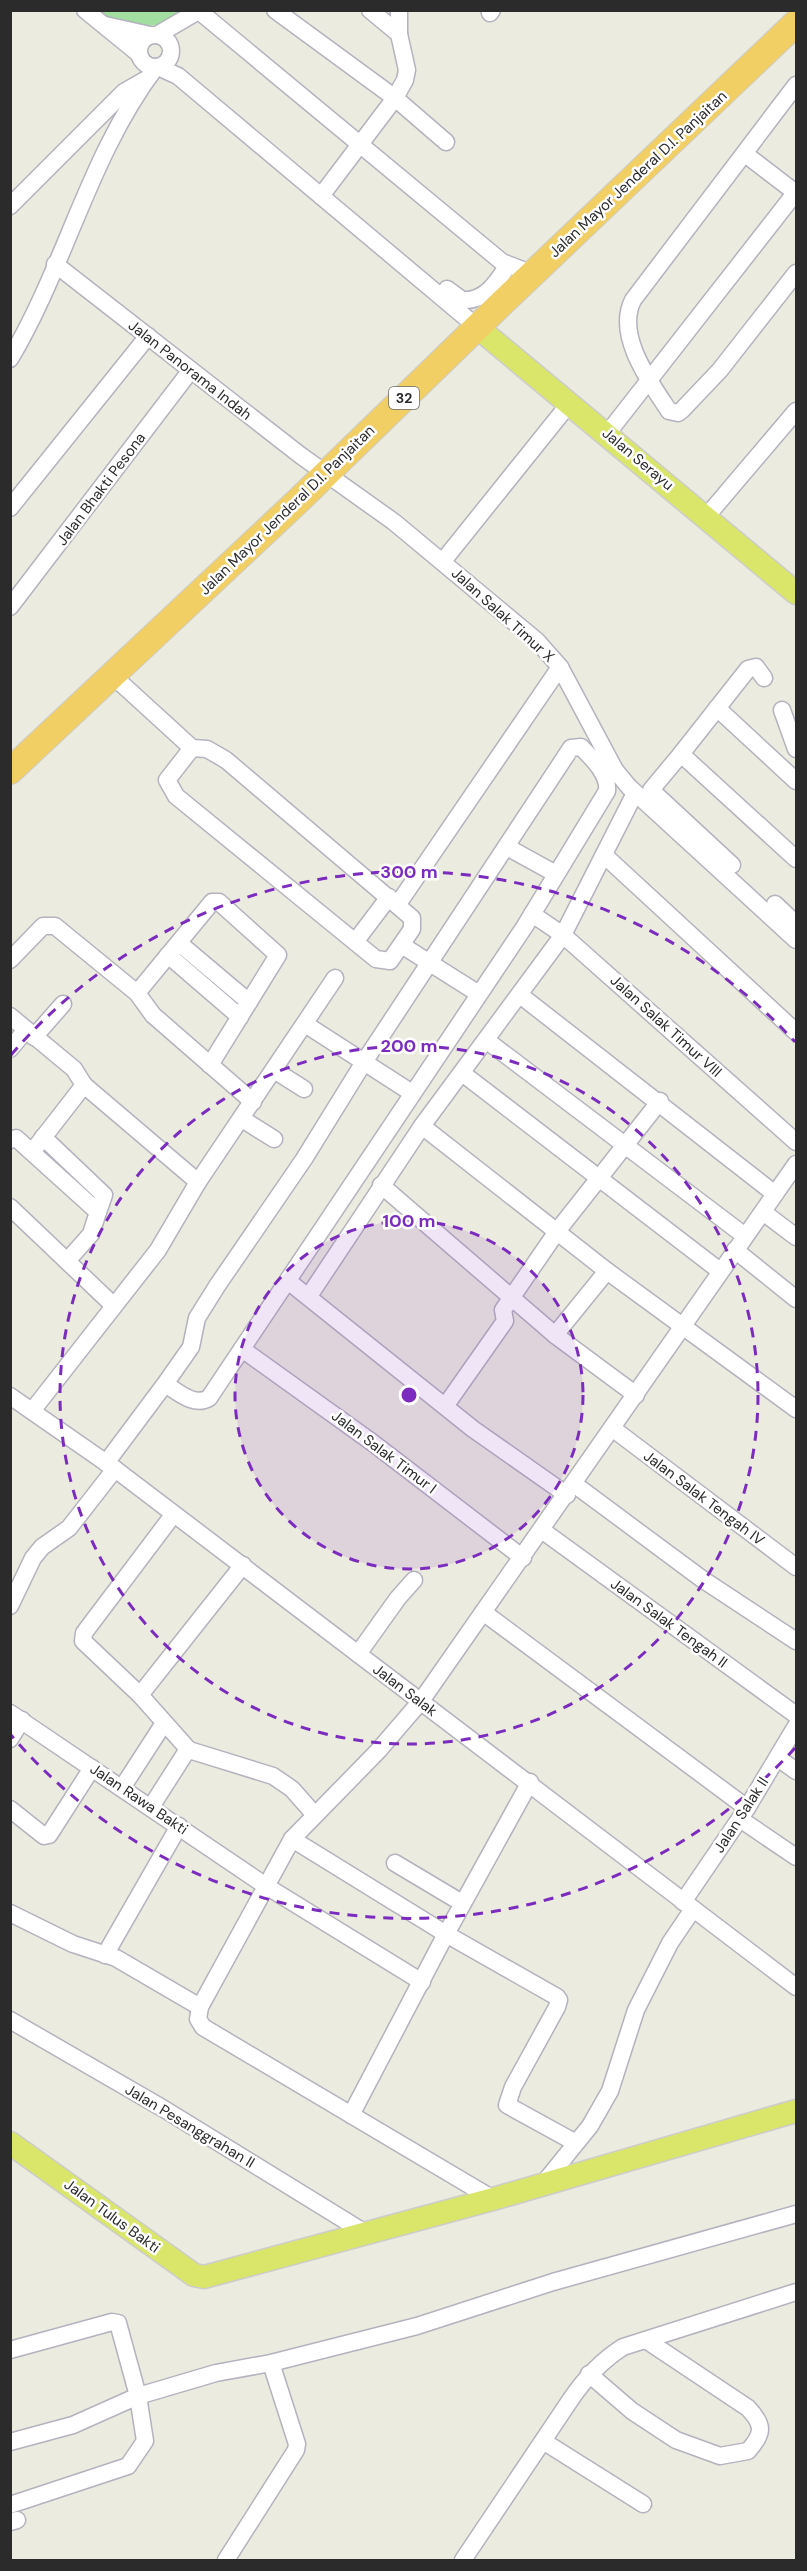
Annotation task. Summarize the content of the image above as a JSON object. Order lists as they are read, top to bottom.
{
  "streets": {
    "highway": ["Jalan Mayor Jenderal D.I. Panjaitan", "32"],
    "main road": ["Jalan Serayu", "Jalan Tulus Bakti"],
    "street": [
      "Jalan Panorama Indah",
      "Jalan Bhakti Pesona",
      "Jalan Salak Timur X",
      "Jalan Salak Timur VIII",
      "Jalan Salak Timur I",
      "Jalan Salak Tengah IV",
      "Jalan Salak Tengah II",
      "Jalan Salak",
      "Jalan Rawa Bakti",
      "Jalan Salak II",
      "Jalan Pesanggrahan II"
    ]
  },
  "crossings": [
    ["Jalan Mayor Jenderal D.I. Panjaitan", "Jalan Panorama Indah"],
    ["Jalan Mayor Jenderal D.I. Panjaitan", "Jalan Serayu"],
    ["Jalan Mayor Jenderal D.I. Panjaitan", "Jalan Salak Timur X"],
    ["Jalan Panorama Indah", "Jalan Bhakti Pesona"],
    ["Jalan Panorama Indah", "Jalan Salak Timur X"],
    ["Jalan Salak", "Jalan Salak II"],
    ["Jalan Salak II", "Jalan Tulus Bakti"],
    ["Jalan Pesanggrahan II", "Jalan Tulus Bakti"]
  ],
  "rings": ["300 m", "200 m", "100 m"]
}
